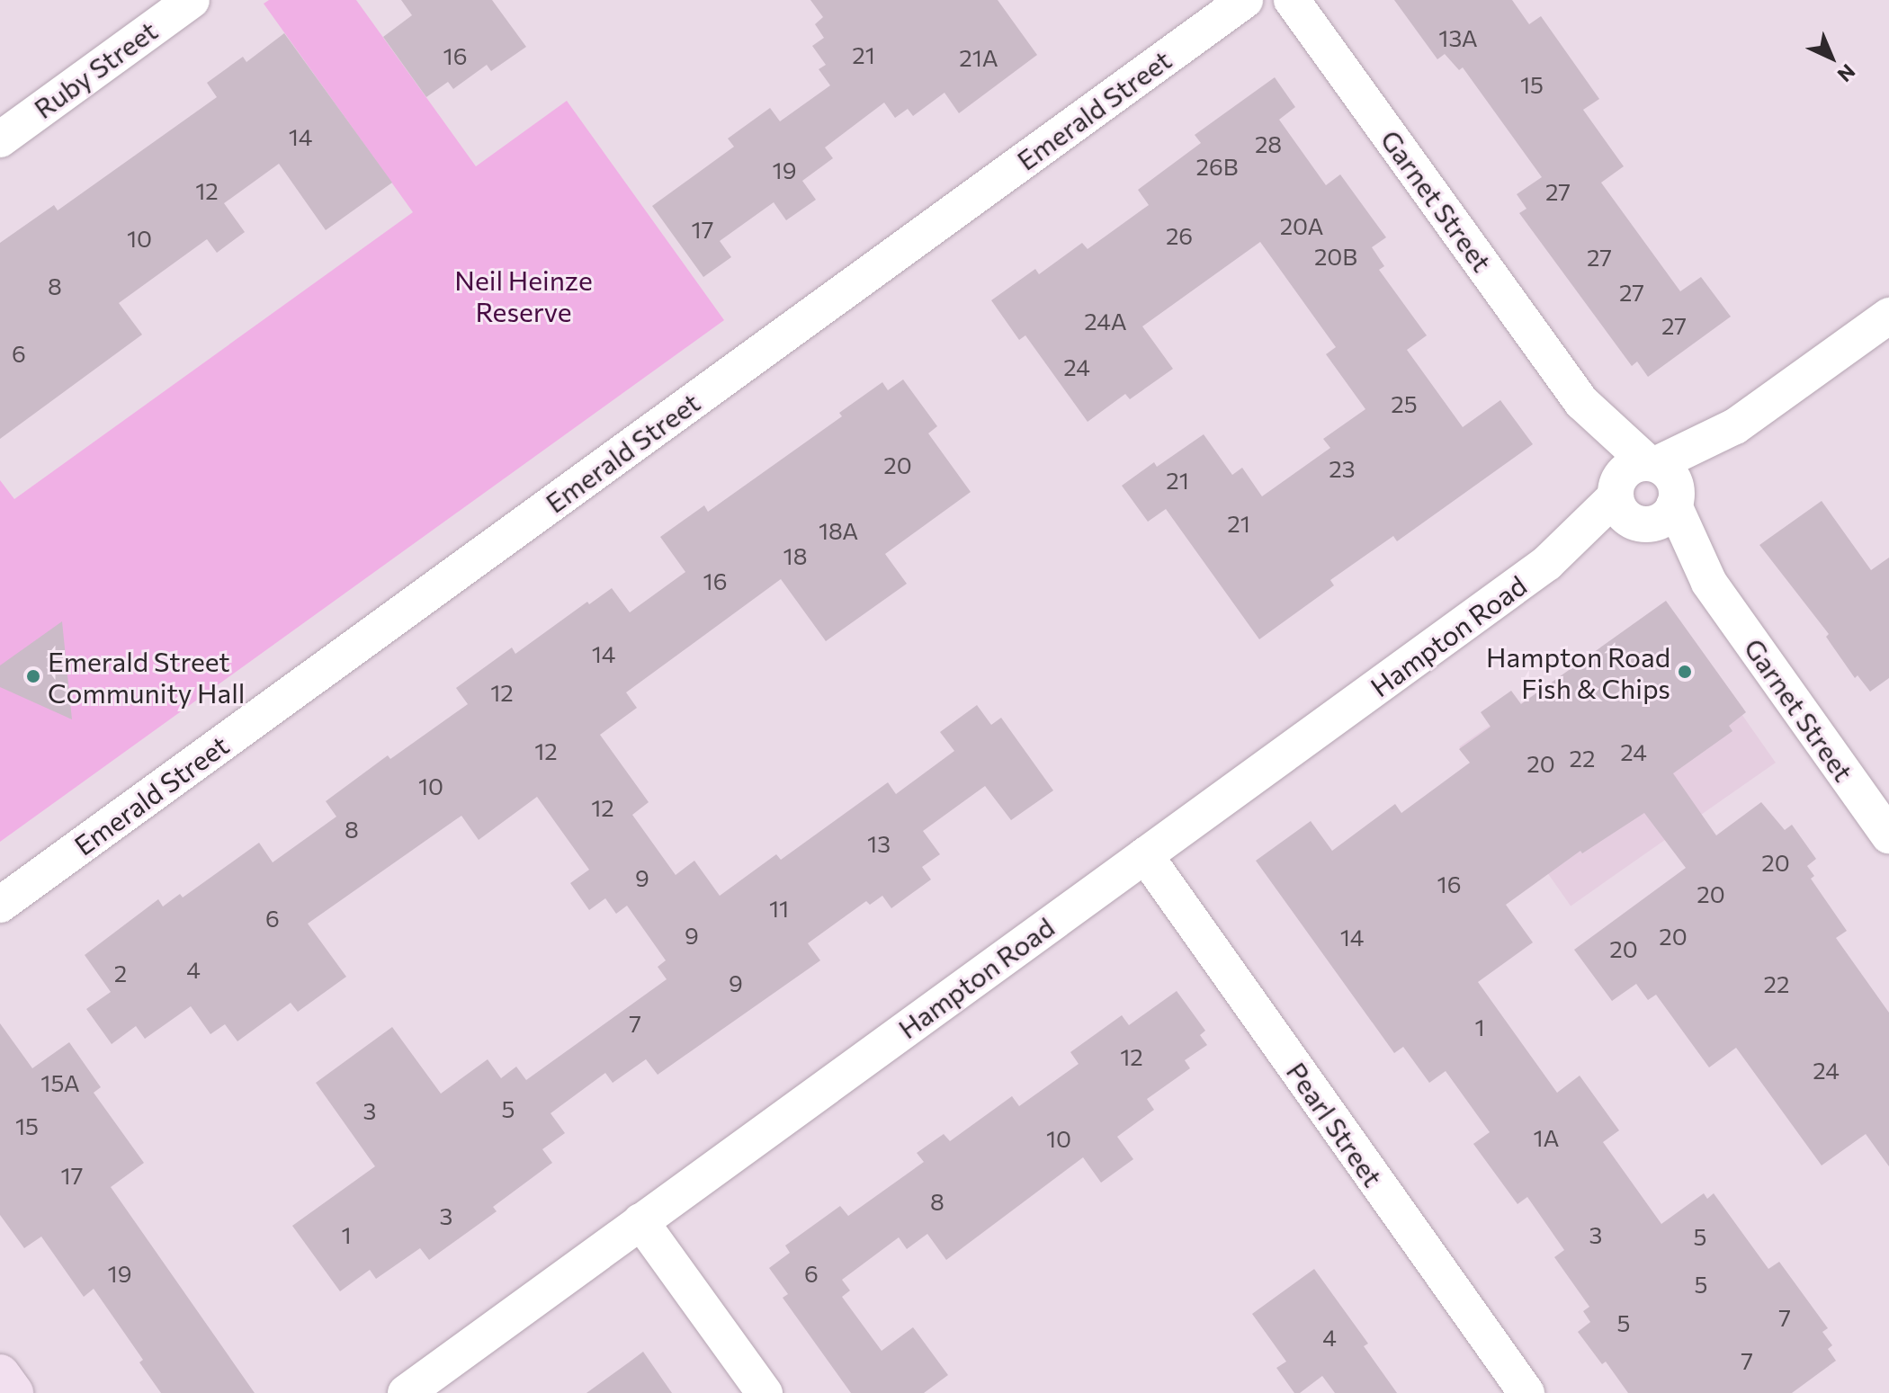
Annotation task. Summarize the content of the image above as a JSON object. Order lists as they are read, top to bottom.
{
  "streets": {
    "street": [
      "Ruby Street",
      "Emerald Street",
      "Garnet Street",
      "Hampton Road",
      "Pearl Street"
    ]
  },
  "crossings": [
    ["Garnet Street", "Hampton Road"],
    ["Hampton Road", "Pearl Street"]
  ],
  "parks": ["Neil Heinze Reserve"],
  "places": ["Hampton Road Fish & Chips", "Emerald Street Community Hall"],
  "house_numbers": [
    "13A",
    "21",
    "16",
    "21A",
    "15",
    "14",
    "28",
    "26B",
    "19",
    "12",
    "27",
    "20A",
    "17",
    "26",
    "10",
    "20B",
    "27",
    "8",
    "27",
    "24A",
    "27",
    "6",
    "24",
    "25",
    "20",
    "23",
    "21",
    "21",
    "18A",
    "18",
    "16",
    "14",
    "12",
    "12",
    "24",
    "22",
    "20",
    "10",
    "12",
    "8",
    "13",
    "20",
    "9",
    "16",
    "20",
    "11",
    "6",
    "9",
    "20",
    "14",
    "20",
    "4",
    "2",
    "9",
    "22",
    "7",
    "1",
    "12",
    "24",
    "15A",
    "5",
    "3",
    "15",
    "1A",
    "10",
    "17",
    "8",
    "3",
    "1",
    "3",
    "5",
    "19",
    "6",
    "5",
    "7",
    "5",
    "4",
    "7"
  ],
  "north": "bottom right"
}
